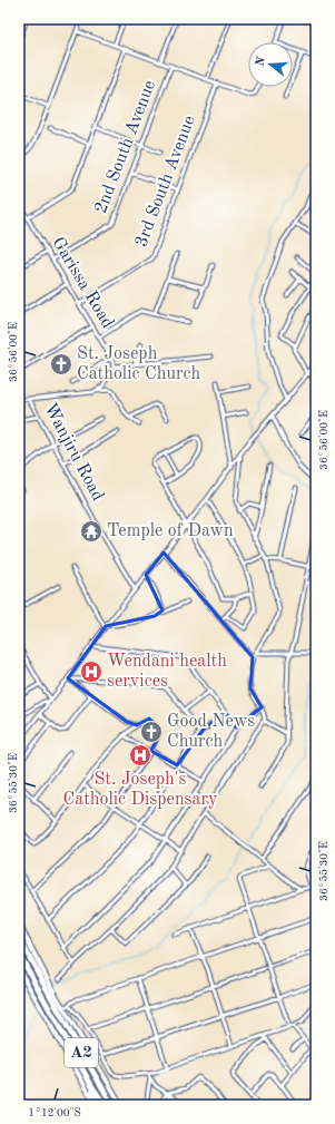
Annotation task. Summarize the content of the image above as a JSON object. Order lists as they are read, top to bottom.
{
  "streets": {
    "highway": ["A2"],
    "street": [
      "2nd South Avenue",
      "3rd South Avenue",
      "Garissa Road",
      "Wanjiru Road"
    ]
  },
  "crossings": [
    ["2nd South Avenue", "Garissa Road"],
    ["3rd South Avenue", "Garissa Road"]
  ],
  "places": {
    "church": ["St. Joseph Catholic Church", "Good News Church"],
    "temple": ["Temple of Dawn"],
    "hospital": ["Wendani health services", "St. Joseph's Catholic Dispensary"]
  },
  "north": "left",
  "coordinates": ["36°56'00\"E", "36°55'30\"E", "1°12'00\"S"]
}
